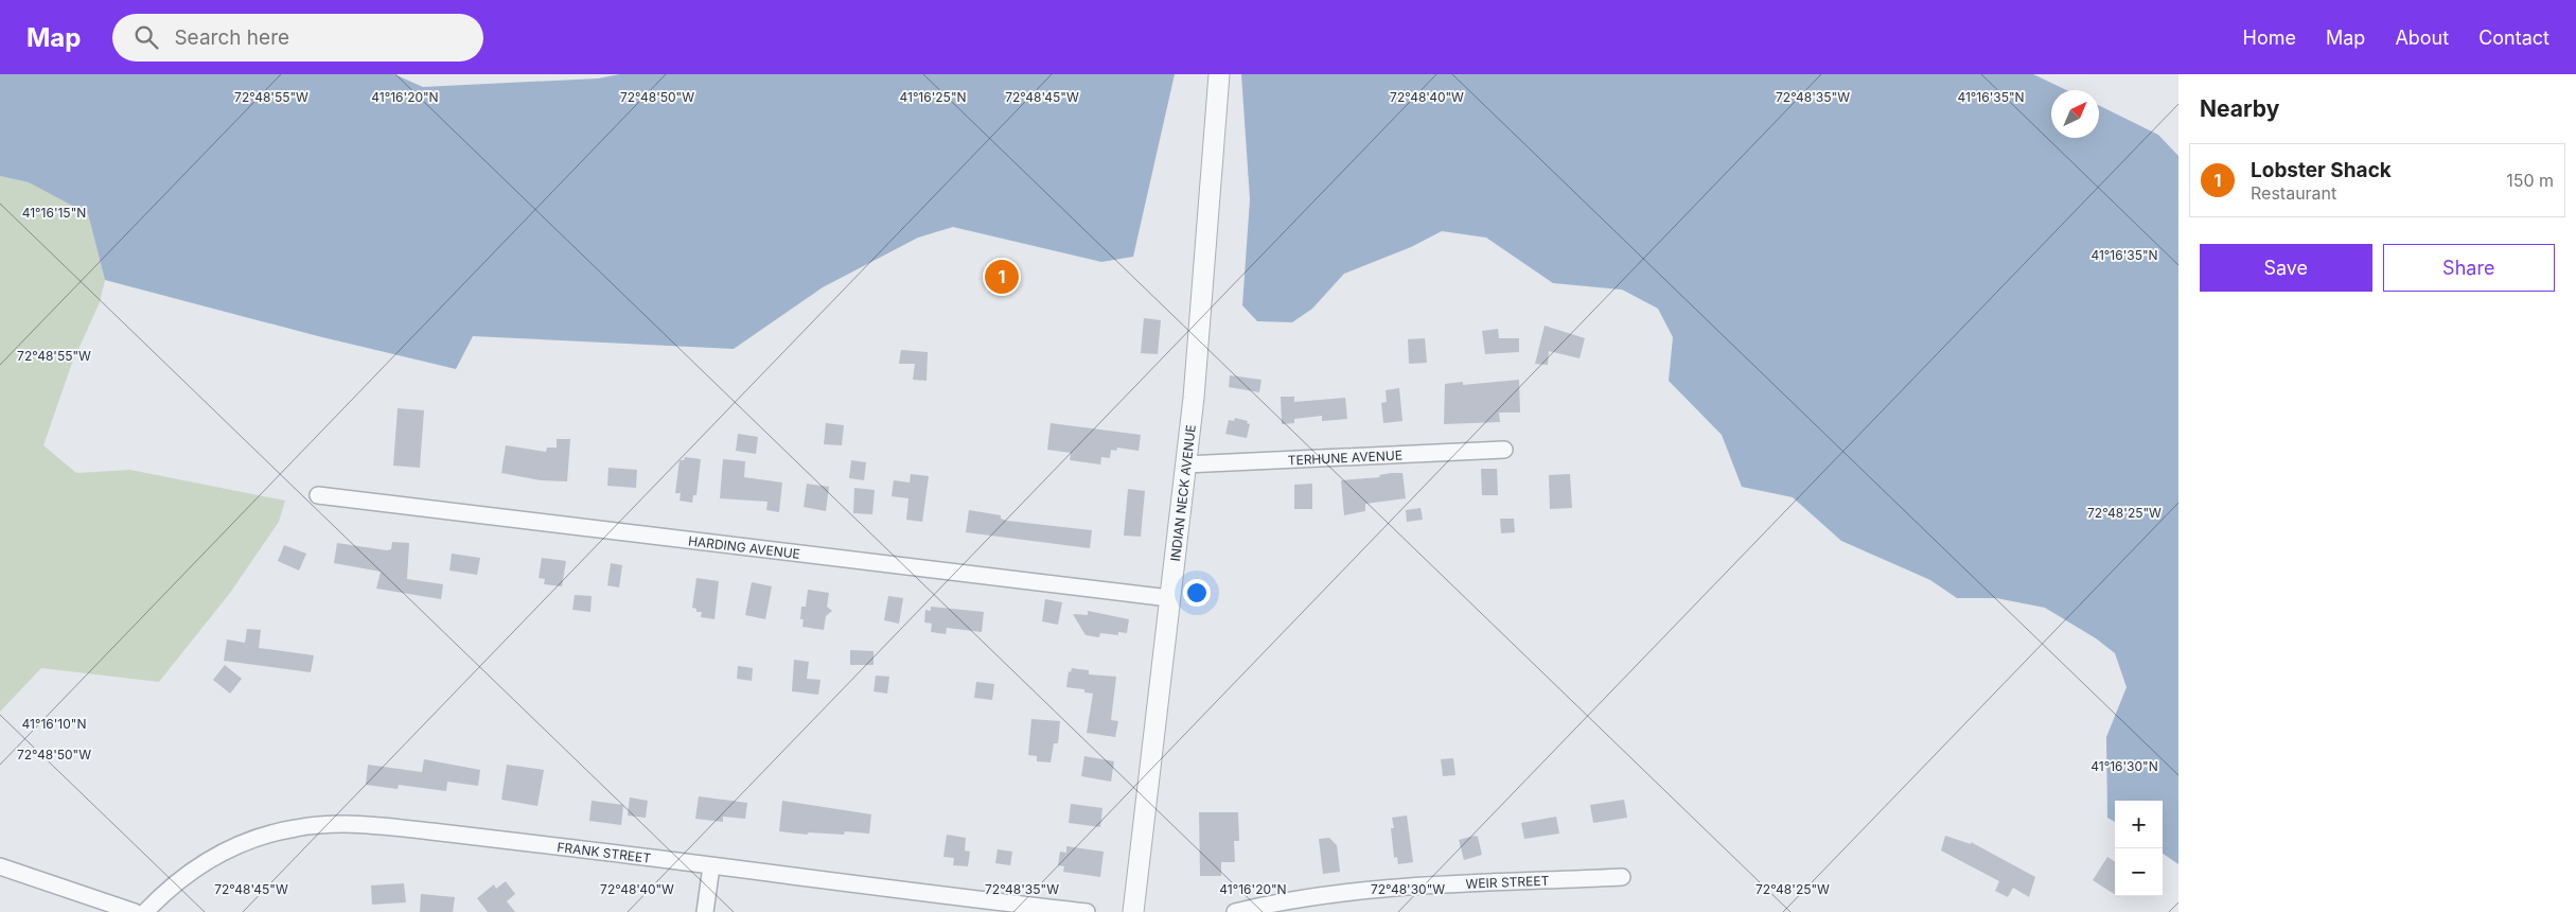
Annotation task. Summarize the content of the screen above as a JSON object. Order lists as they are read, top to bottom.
{
  "streets": {
    "street": [
      "TERHUNE AVENUE",
      "INDIAN NECK AVENUE",
      "HARDING AVENUE",
      "FRANK STREET",
      "WEIR STREET"
    ]
  },
  "crossings": [
    ["TERHUNE AVENUE", "INDIAN NECK AVENUE"],
    ["INDIAN NECK AVENUE", "HARDING AVENUE"]
  ],
  "north": "top right",
  "page": {
    "header": "Map",
    "search": "Search here",
    "nav": [
      "Home",
      "Map",
      "About",
      "Contact"
    ],
    "heading": "Nearby",
    "list": [
      {
        "mark": "1",
        "name": "Lobster Shack",
        "note": "Restaurant",
        "value": "150 m"
      }
    ],
    "buttons": ["Save", "Share"],
    "pins": "1",
    "map_buttons": ["+", "−"]
  },
  "coordinates": [
    "41°16'20\"N",
    "41°16'25\"N",
    "41°16'35\"N",
    "72°48'55\"W",
    "72°48'50\"W",
    "72°48'45\"W",
    "72°48'40\"W",
    "72°48'35\"W",
    "41°16'15\"N",
    "72°48'25\"W",
    "41°16'10\"N",
    "41°16'30\"N",
    "72°48'30\"W"
  ]
}
